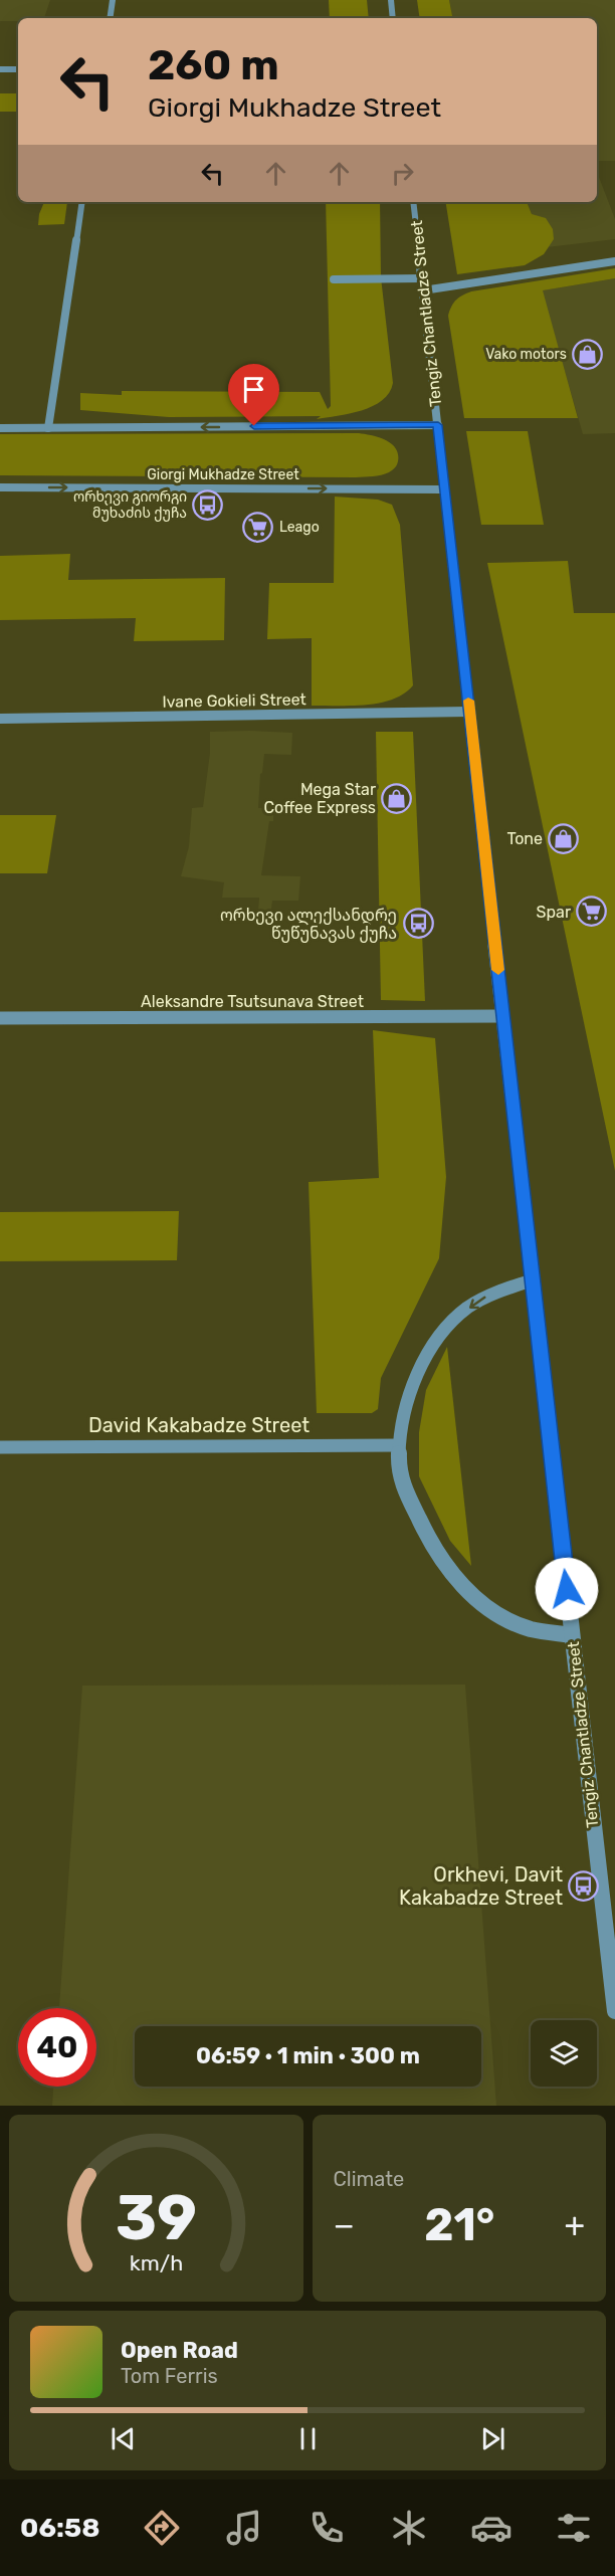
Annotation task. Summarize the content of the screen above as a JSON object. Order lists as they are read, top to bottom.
{
  "streets": {
    "street": [
      "Tengiz Chantladze Street",
      "Giorgi Mukhadze Street",
      "Ivane Gokieli Street",
      "Aleksandre Tsutsunava Street",
      "David Kakabadze Street"
    ]
  },
  "crossings": [
    ["Tengiz Chantladze Street", "Giorgi Mukhadze Street"],
    ["Tengiz Chantladze Street", "Ivane Gokieli Street"],
    ["Tengiz Chantladze Street", "Aleksandre Tsutsunava Street"]
  ],
  "places": {
    "shop": ["Vako motors", "Mega Star Coffee Express", "Tone"],
    "bus stop": ["ორხევი გიორგი მუხაძის ქუჩა", "ორხევი ალექსანდრე წუწუნავას ქუჩა", "Orkhevi, Davit Kakabadze Street"],
    "supermarket": ["Leago", "Spar"]
  },
  "page": {
    "turn": ["260 m", "Giorgi Mukhadze Street"],
    "limit": "40",
    "trip": "06:59 · 1 min · 300 m",
    "tile": "Climate",
    "heat": ["−", "21°", "+"],
    "song": ["Open Road", "Tom Ferris"],
    "tabs": "06:58",
    "gauge": ["39", "km/h"]
  }
}
